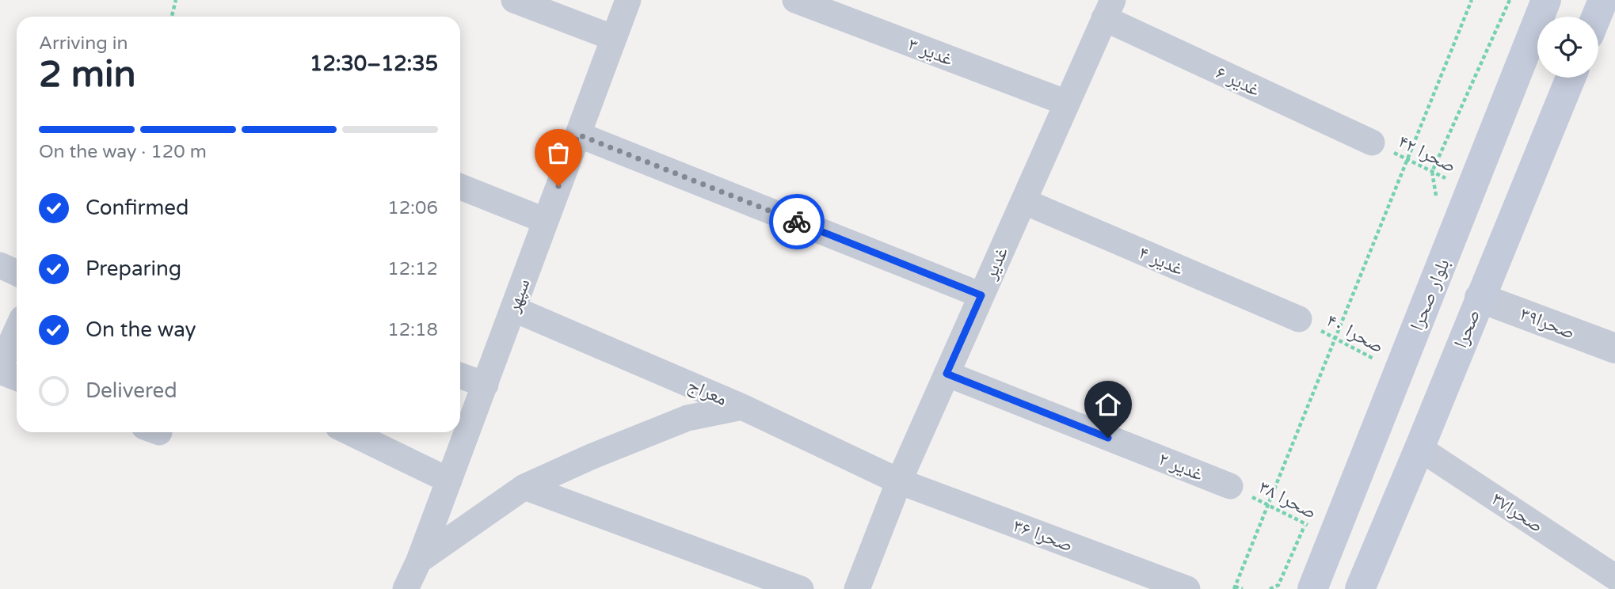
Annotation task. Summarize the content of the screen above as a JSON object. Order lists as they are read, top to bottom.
{
  "streets": {
    "main road": ["بلوار صحرا", "صحرا"],
    "street": [
      "غدیر ۳",
      "غدیر ۶",
      "غدیر ۴",
      "غدیر",
      "سپهر",
      "صحرا۳۹",
      "معراج",
      "غدیر ۲",
      "صحرا۳۷",
      "صحرا ۳۶"
    ],
    "path": ["صحرا ۴۲", "صحرا ۴۰", "صحرا ۳۸"]
  },
  "crossings": [
    ["غدیر ۳", "غدیر"],
    ["غدیر ۶", "صحرا ۴۲"],
    ["غدیر ۶", "غدیر"],
    ["صحرا ۴۲", "بلوار صحرا"],
    ["غدیر ۴", "غدیر"],
    ["غدیر ۴", "صحرا ۴۰"],
    ["غدیر", "معراج"],
    ["غدیر", "غدیر ۲"],
    ["غدیر", "صحرا ۳۶"],
    ["بلوار صحرا", "صحرا ۴۰"],
    ["بلوار صحرا", "صحرا ۳۸"],
    ["سپهر", "معراج"],
    ["صحرا۳۹", "صحرا"],
    ["صحرا", "صحرا۳۷"],
    ["معراج", "صحرا ۳۶"],
    ["غدیر ۲", "صحرا ۳۸"]
  ],
  "page": {
    "heading": ["2 min", "Arriving in", "12:30–12:35"],
    "bar": "On the way · 120 m",
    "list": [
      ["Confirmed", "12:06"],
      ["Preparing", "12:12"],
      ["On the way", "12:18"],
      "Delivered"
    ]
  }
}
